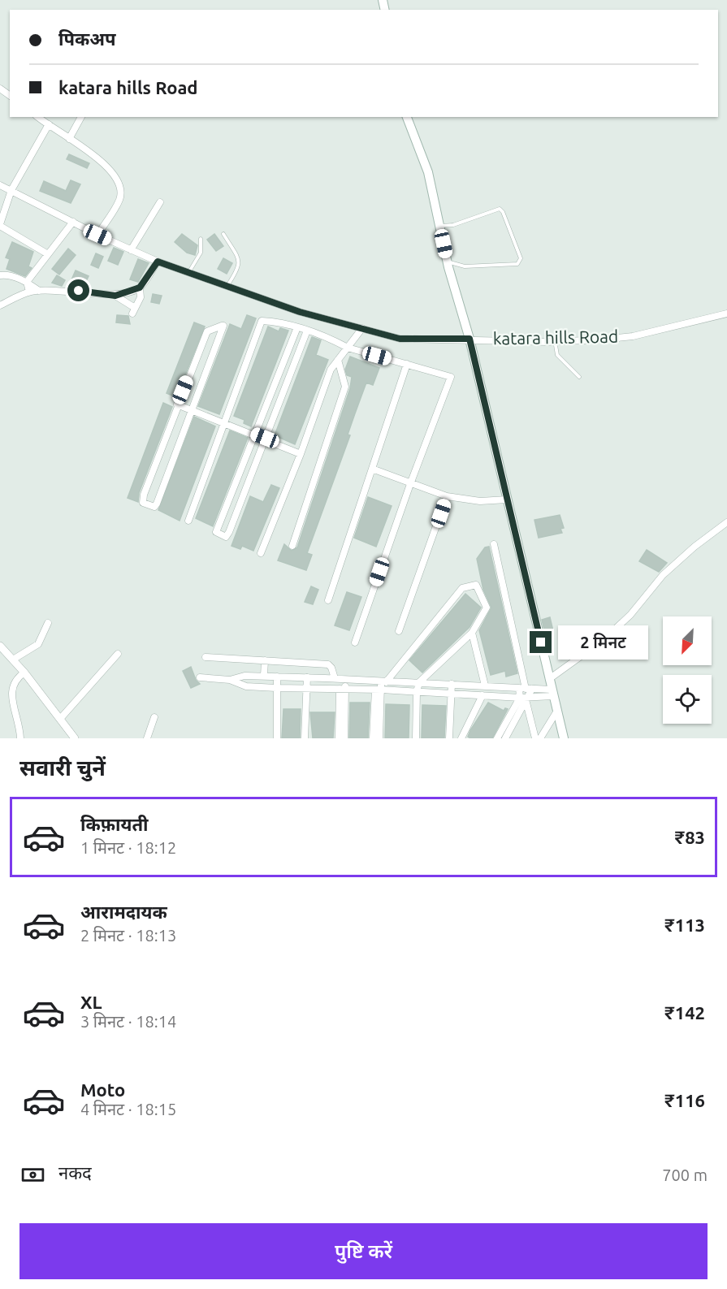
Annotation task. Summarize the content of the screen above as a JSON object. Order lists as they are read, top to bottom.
{
  "streets": {
    "main road": ["katara hills Road"]
  },
  "north": "bottom left",
  "page": {
    "banner": ["पिकअप", "katara hills Road"],
    "bubble": "2 मिनट",
    "heading": "सवारी चुनें",
    "list": [
      {
        "name": "किफ़ायती",
        "note": "1 मिनट · 18:12",
        "value": "₹83"
      },
      {
        "name": "आरामदायक",
        "note": "2 मिनट · 18:13",
        "value": "₹113"
      },
      {
        "name": "XL",
        "note": "3 मिनट · 18:14",
        "value": "₹142"
      },
      {
        "name": "Moto",
        "note": "4 मिनट · 18:15",
        "value": "₹116"
      }
    ],
    "pay": ["नकद", "700 m"],
    "buttons": "पुष्टि करें"
  }
}
